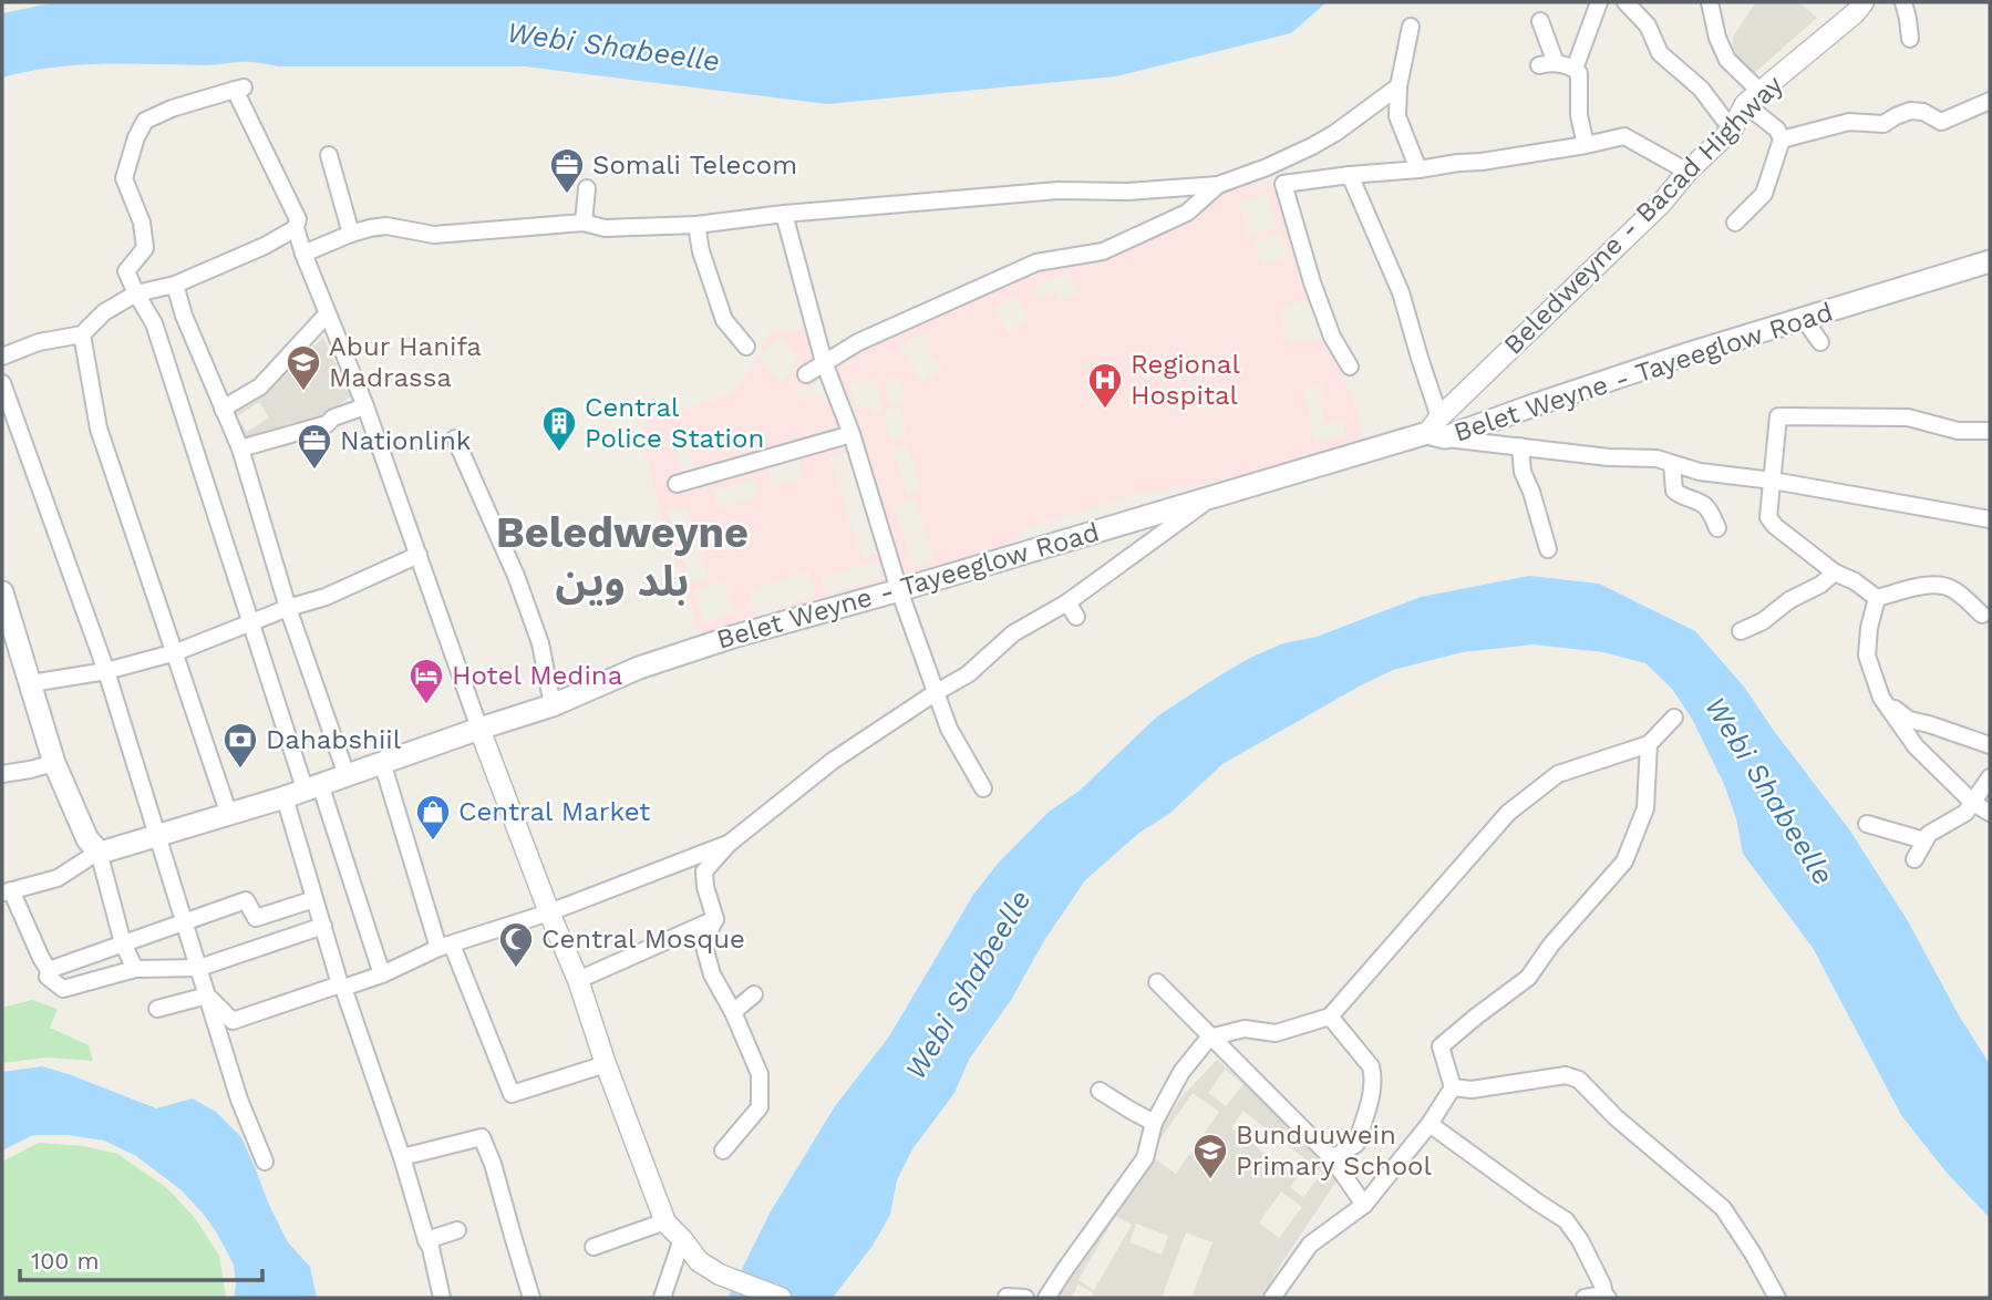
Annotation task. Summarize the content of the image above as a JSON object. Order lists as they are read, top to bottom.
{
  "streets": {
    "main road": ["Belet Weyne - Tayeeglow Road"],
    "street": ["Beledweyne - Bacad Highway"]
  },
  "crossings": [
    ["Beledweyne - Bacad Highway", "Belet Weyne - Tayeeglow Road"]
  ],
  "districts": ["Beledweyne بلد وين"],
  "water": ["Webi Shabeelle"],
  "places": {
    "office": ["Somali Telecom", "Nationlink"],
    "school or university": ["Abur Hanifa Madrassa", "Bunduuwein Primary School"],
    "hospital": ["Regional Hospital"],
    "building": ["Central Police Station"],
    "hotel": ["Hotel Medina"],
    "bank": ["Dahabshiil"],
    "shop": ["Central Market"],
    "mosque": ["Central Mosque"]
  },
  "scale_bar": "100 m"
}
